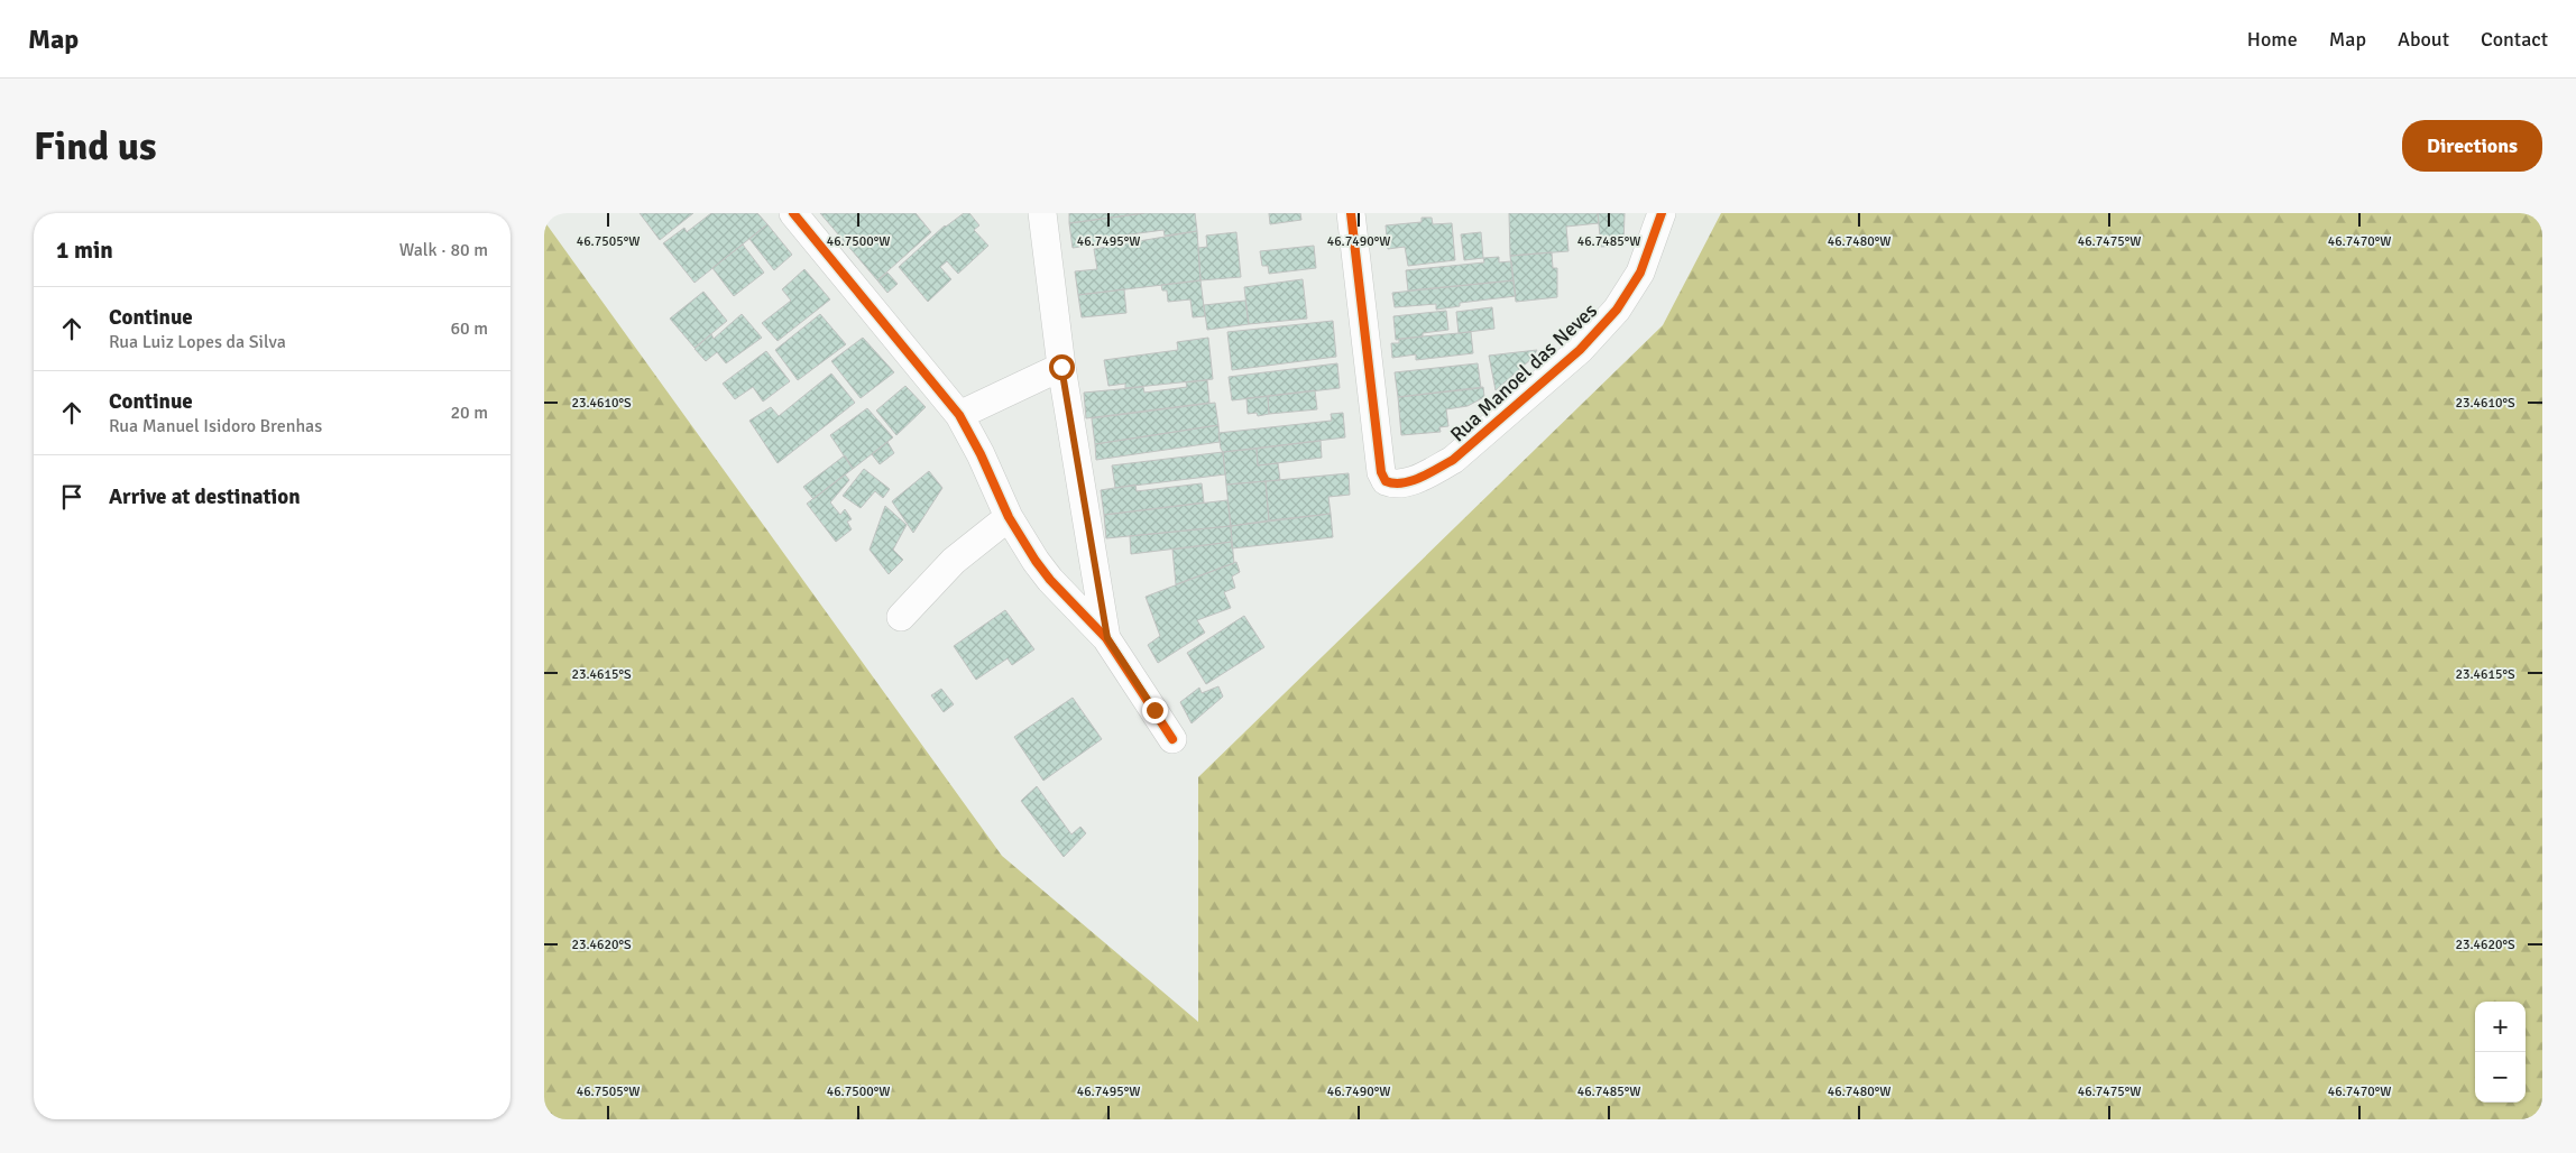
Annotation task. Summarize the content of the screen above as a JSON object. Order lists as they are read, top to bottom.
{
  "streets": {
    "street": ["Rua Manoel das Neves"]
  },
  "page": {
    "header": "Map",
    "nav": [
      "Home",
      "Map",
      "About",
      "Contact"
    ],
    "buttons": "Directions",
    "title": "Find us",
    "heading": ["1 min", "Walk · 80 m"],
    "list": [
      ["Continue", "Rua Luiz Lopes da Silva", "60 m"],
      ["Continue", "Rua Manuel Isidoro Brenhas", "20 m"],
      "Arrive at destination"
    ],
    "map_buttons": ["+", "−"]
  },
  "coordinates": [
    "46.7505°W",
    "46.7500°W",
    "46.7495°W",
    "46.7490°W",
    "46.7485°W",
    "46.7480°W",
    "46.7475°W",
    "46.7470°W",
    "23.4610°S",
    "23.4615°S",
    "23.4620°S"
  ]
}
